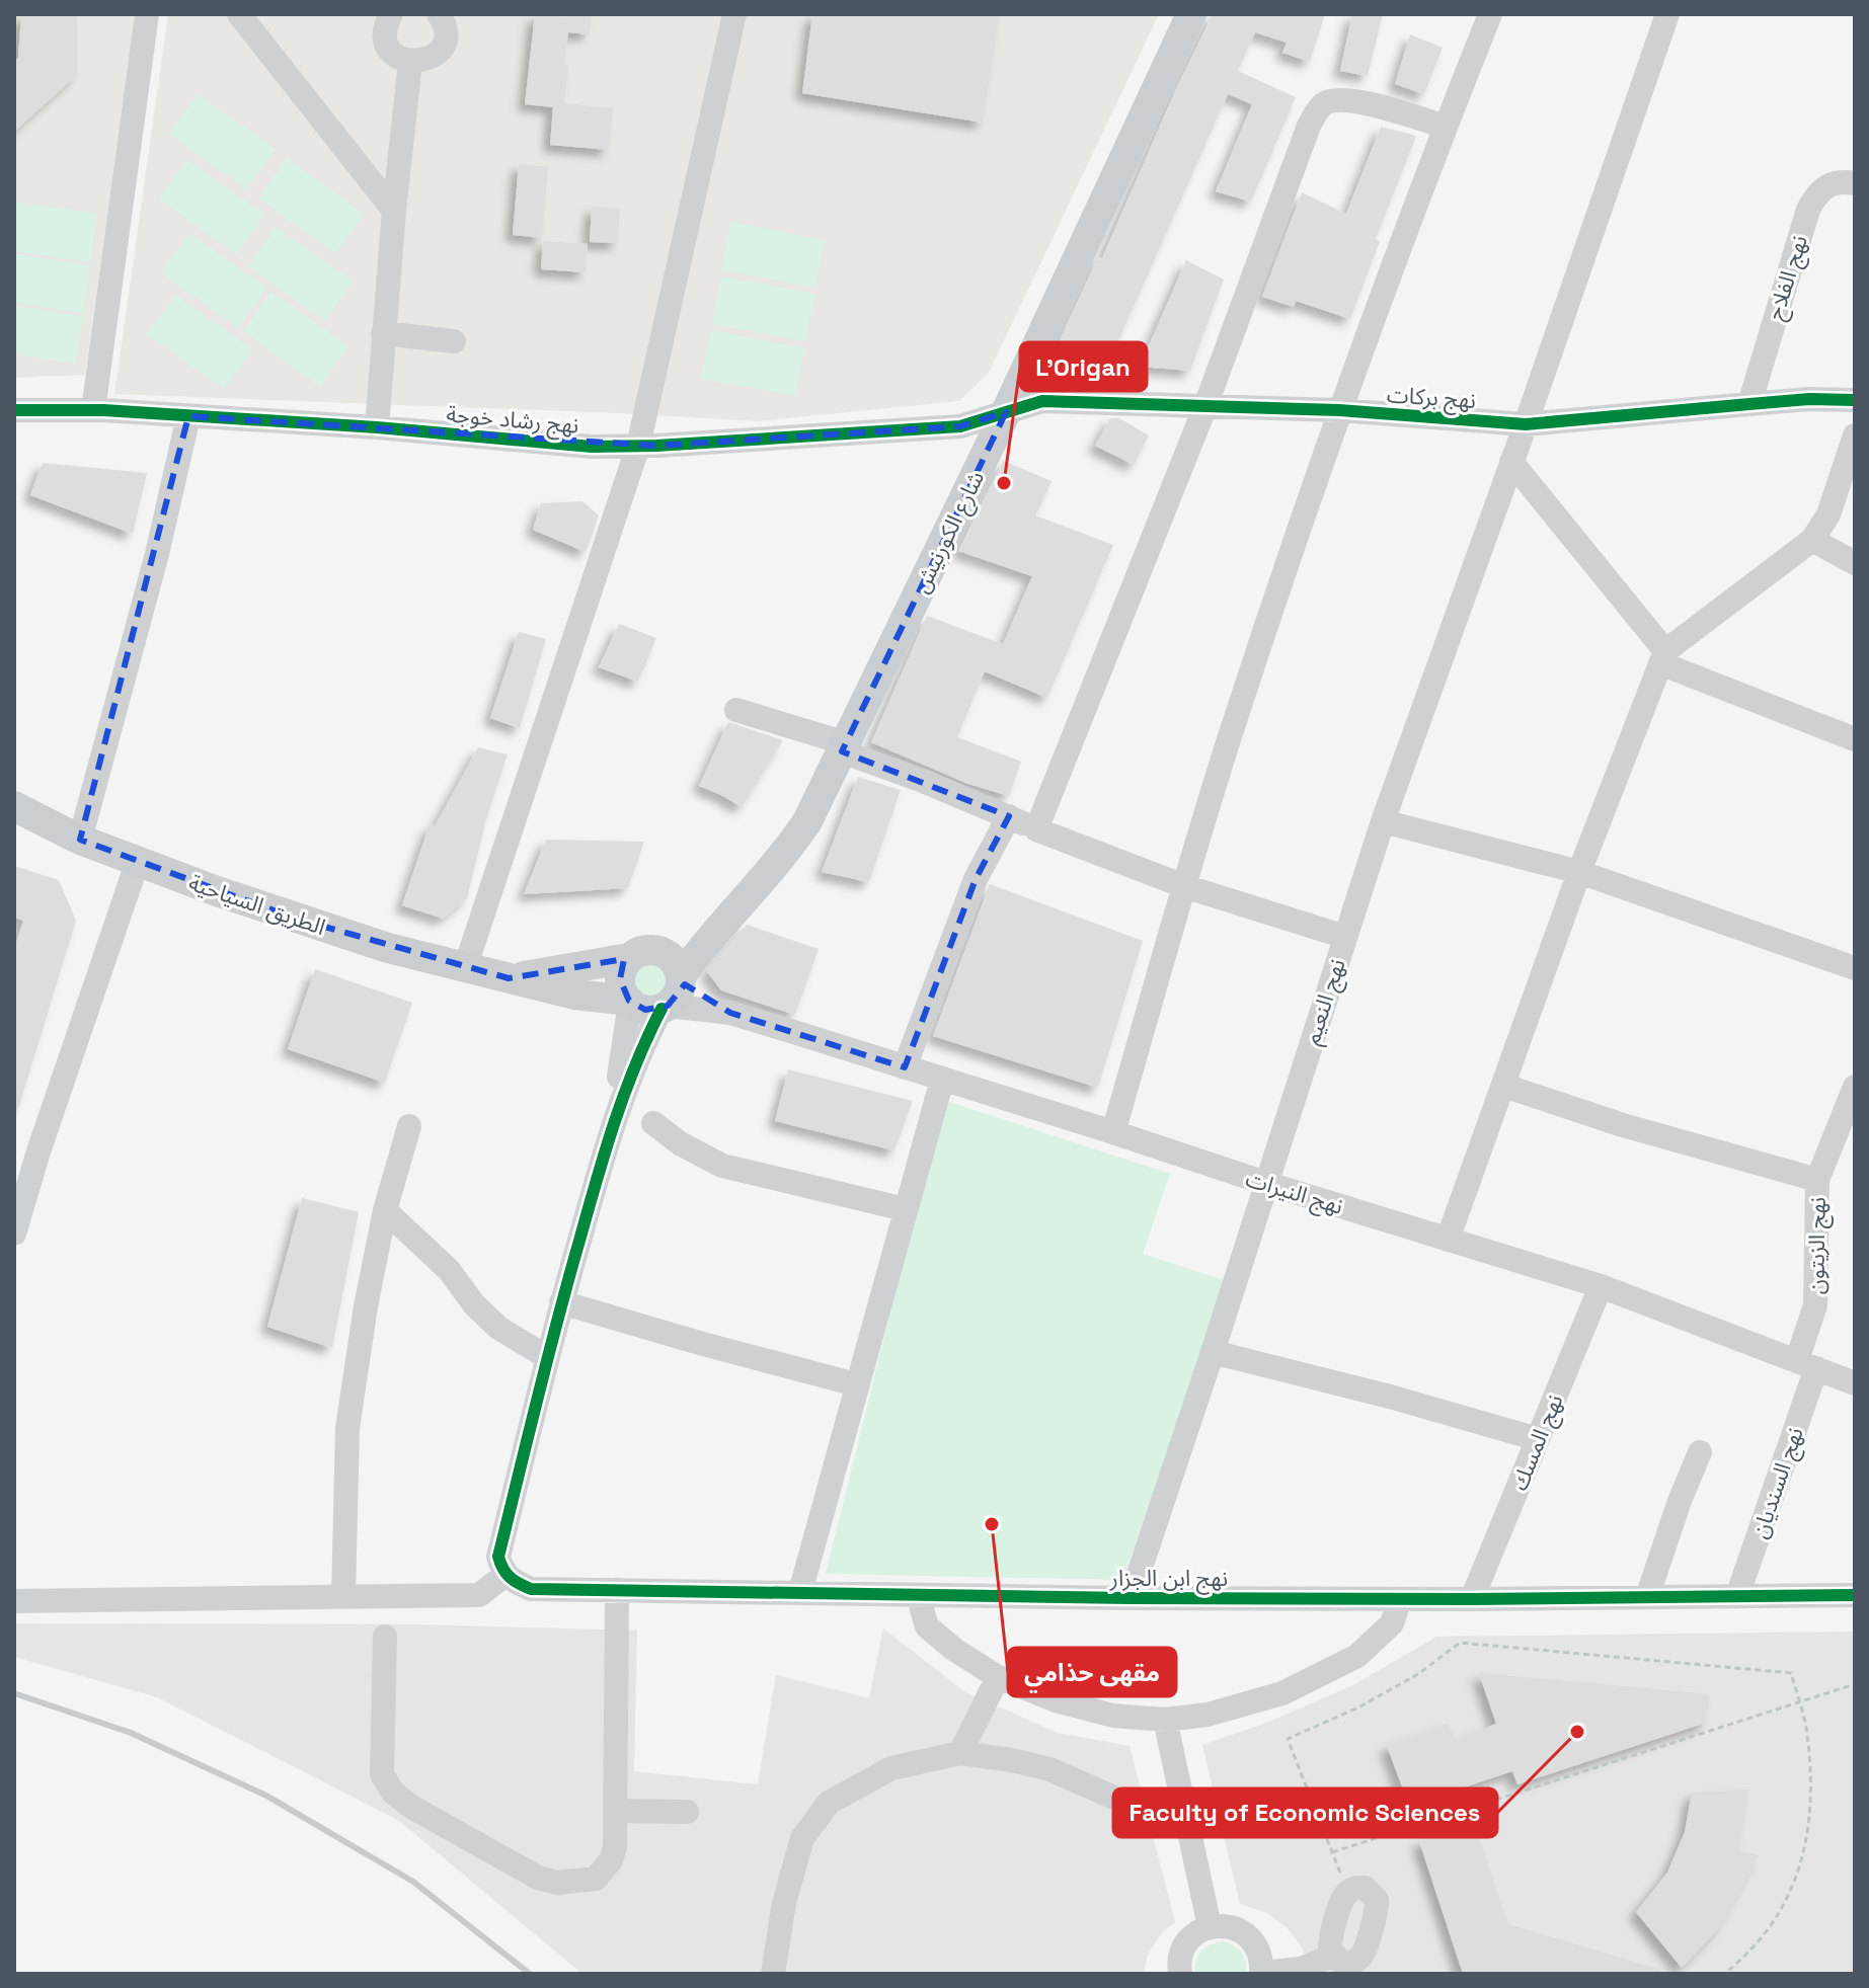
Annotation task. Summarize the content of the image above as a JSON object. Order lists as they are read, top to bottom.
{
  "streets": {
    "main road": ["شارع الكورنيش", "الطريق السياحية"],
    "street": [
      "نهج الفلاح",
      "نهج بركات",
      "نهج رشاد خوجة",
      "نهج النعيم",
      "نهج النيرات",
      "نهج الزيتون",
      "نهج المسك",
      "نهج السنديان",
      "نهج ابن الجزار"
    ]
  },
  "crossings": [
    ["نهج الفلاح", "نهج بركات"],
    ["نهج بركات", "نهج رشاد خوجة"],
    ["نهج بركات", "شارع الكورنيش"],
    ["نهج بركات", "نهج النعيم"],
    ["نهج رشاد خوجة", "شارع الكورنيش"],
    ["شارع الكورنيش", "الطريق السياحية"],
    ["شارع الكورنيش", "نهج النيرات"],
    ["الطريق السياحية", "نهج النيرات"],
    ["نهج النعيم", "نهج النيرات"],
    ["نهج النعيم", "نهج ابن الجزار"],
    ["نهج النيرات", "نهج الزيتون"],
    ["نهج النيرات", "نهج المسك"],
    ["نهج النيرات", "نهج السنديان"],
    ["نهج الزيتون", "نهج السنديان"],
    ["نهج المسك", "نهج ابن الجزار"],
    ["نهج السنديان", "نهج ابن الجزار"]
  ],
  "places": ["L'Origan", "مقهى حذامي", "Faculty of Economic Sciences"]
}
